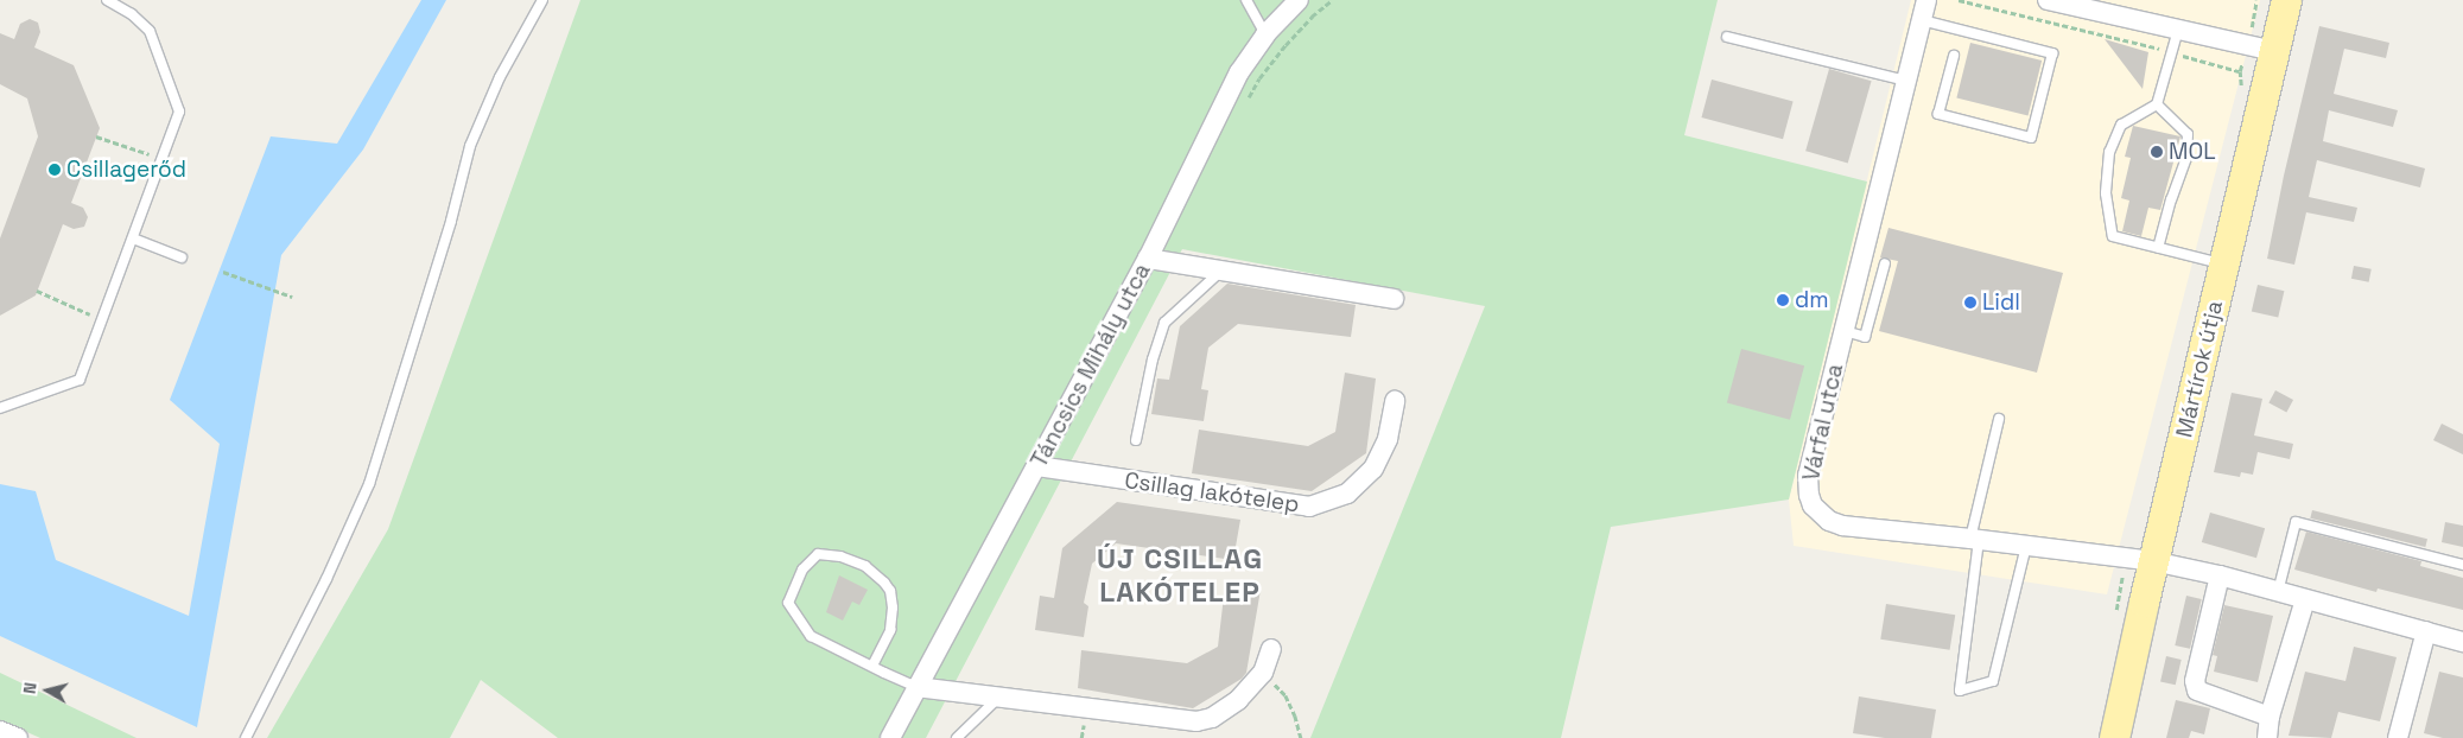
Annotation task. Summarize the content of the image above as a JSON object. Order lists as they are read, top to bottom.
{
  "streets": {
    "main road": ["Mártírok útja"],
    "street": ["Táncsics Mihály utca", "Várfal utca", "Csillag lakótelep"]
  },
  "crossings": [
    ["Táncsics Mihály utca", "Csillag lakótelep"],
    ["Mártírok útja", "Várfal utca"]
  ],
  "districts": ["ÚJ CSILLAG LAKÓTELEP"],
  "places": [
    "MOL",
    "Csillagerőd",
    "dm",
    "Lidl"
  ],
  "north": "left"
}
